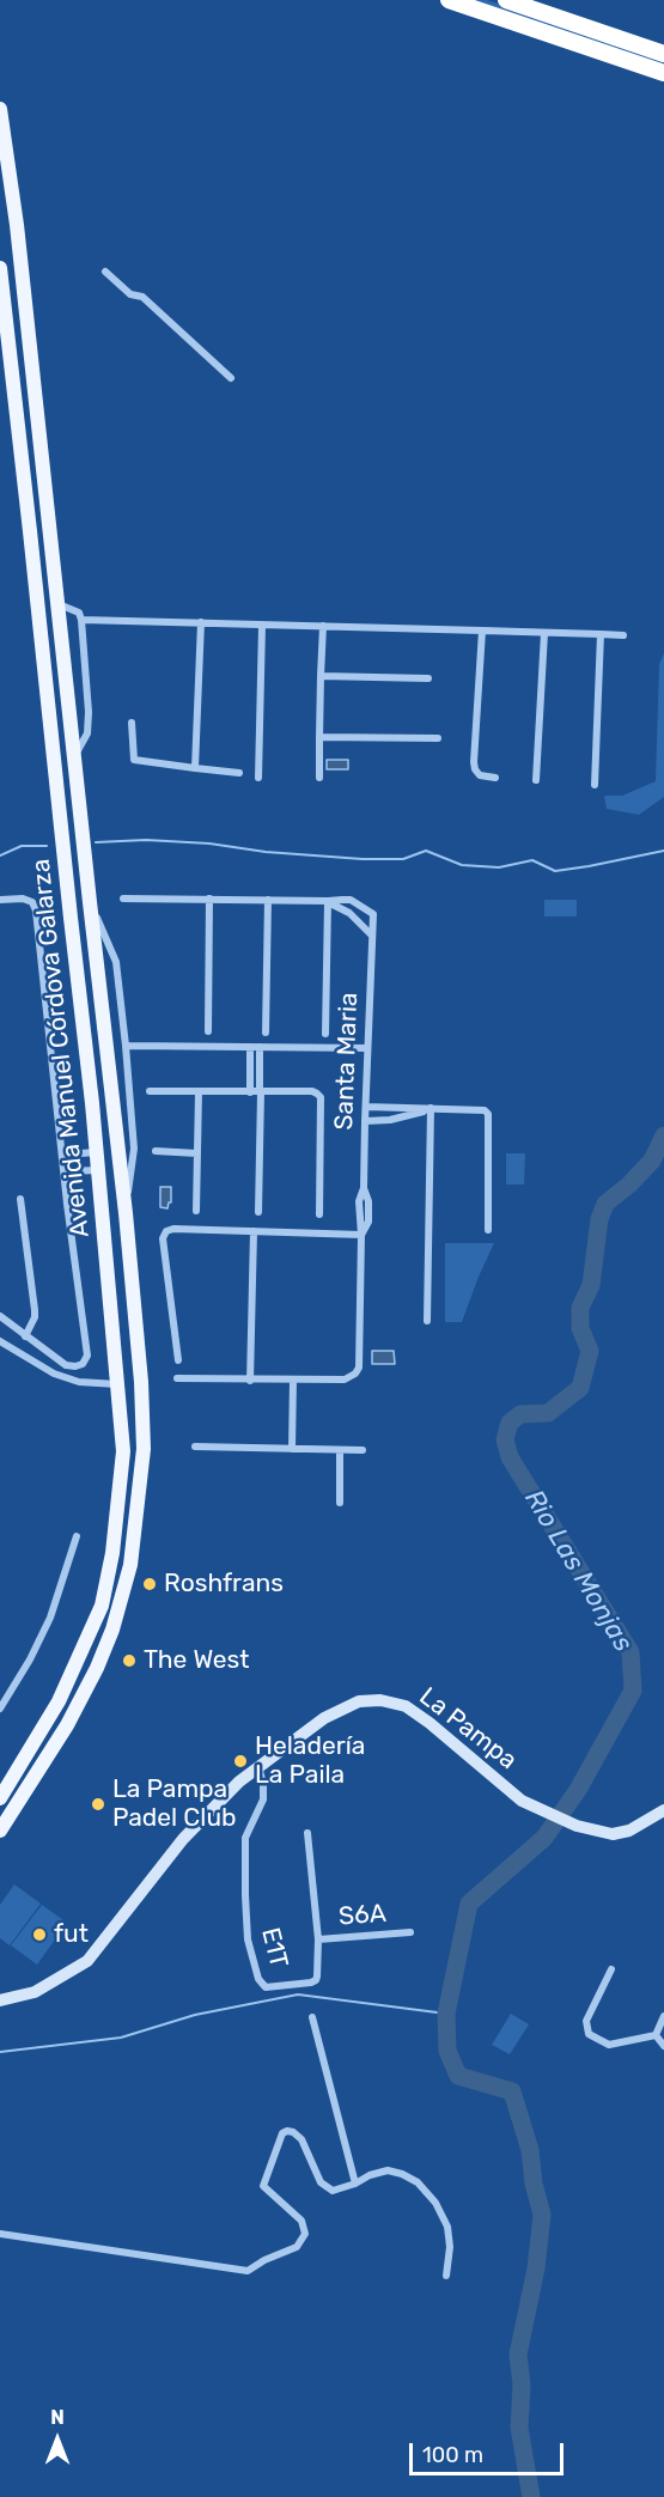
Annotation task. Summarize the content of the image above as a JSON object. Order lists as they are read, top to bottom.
{
  "streets": {
    "main road": ["Avenida Manuel Córdova Galarza"],
    "street": [
      "Santa Maria",
      "La Pampa",
      "S6A",
      "E1T"
    ]
  },
  "crossings": [
    ["La Pampa", "E1T"],
    ["S6A", "E1T"]
  ],
  "water": ["Rio Las Monjas"],
  "places": [
    "Roshfrans",
    "The West",
    "Heladería La Paila",
    "La Pampa Padel Club",
    "fut"
  ],
  "scale_bar": "100 m",
  "north": "top"
}
